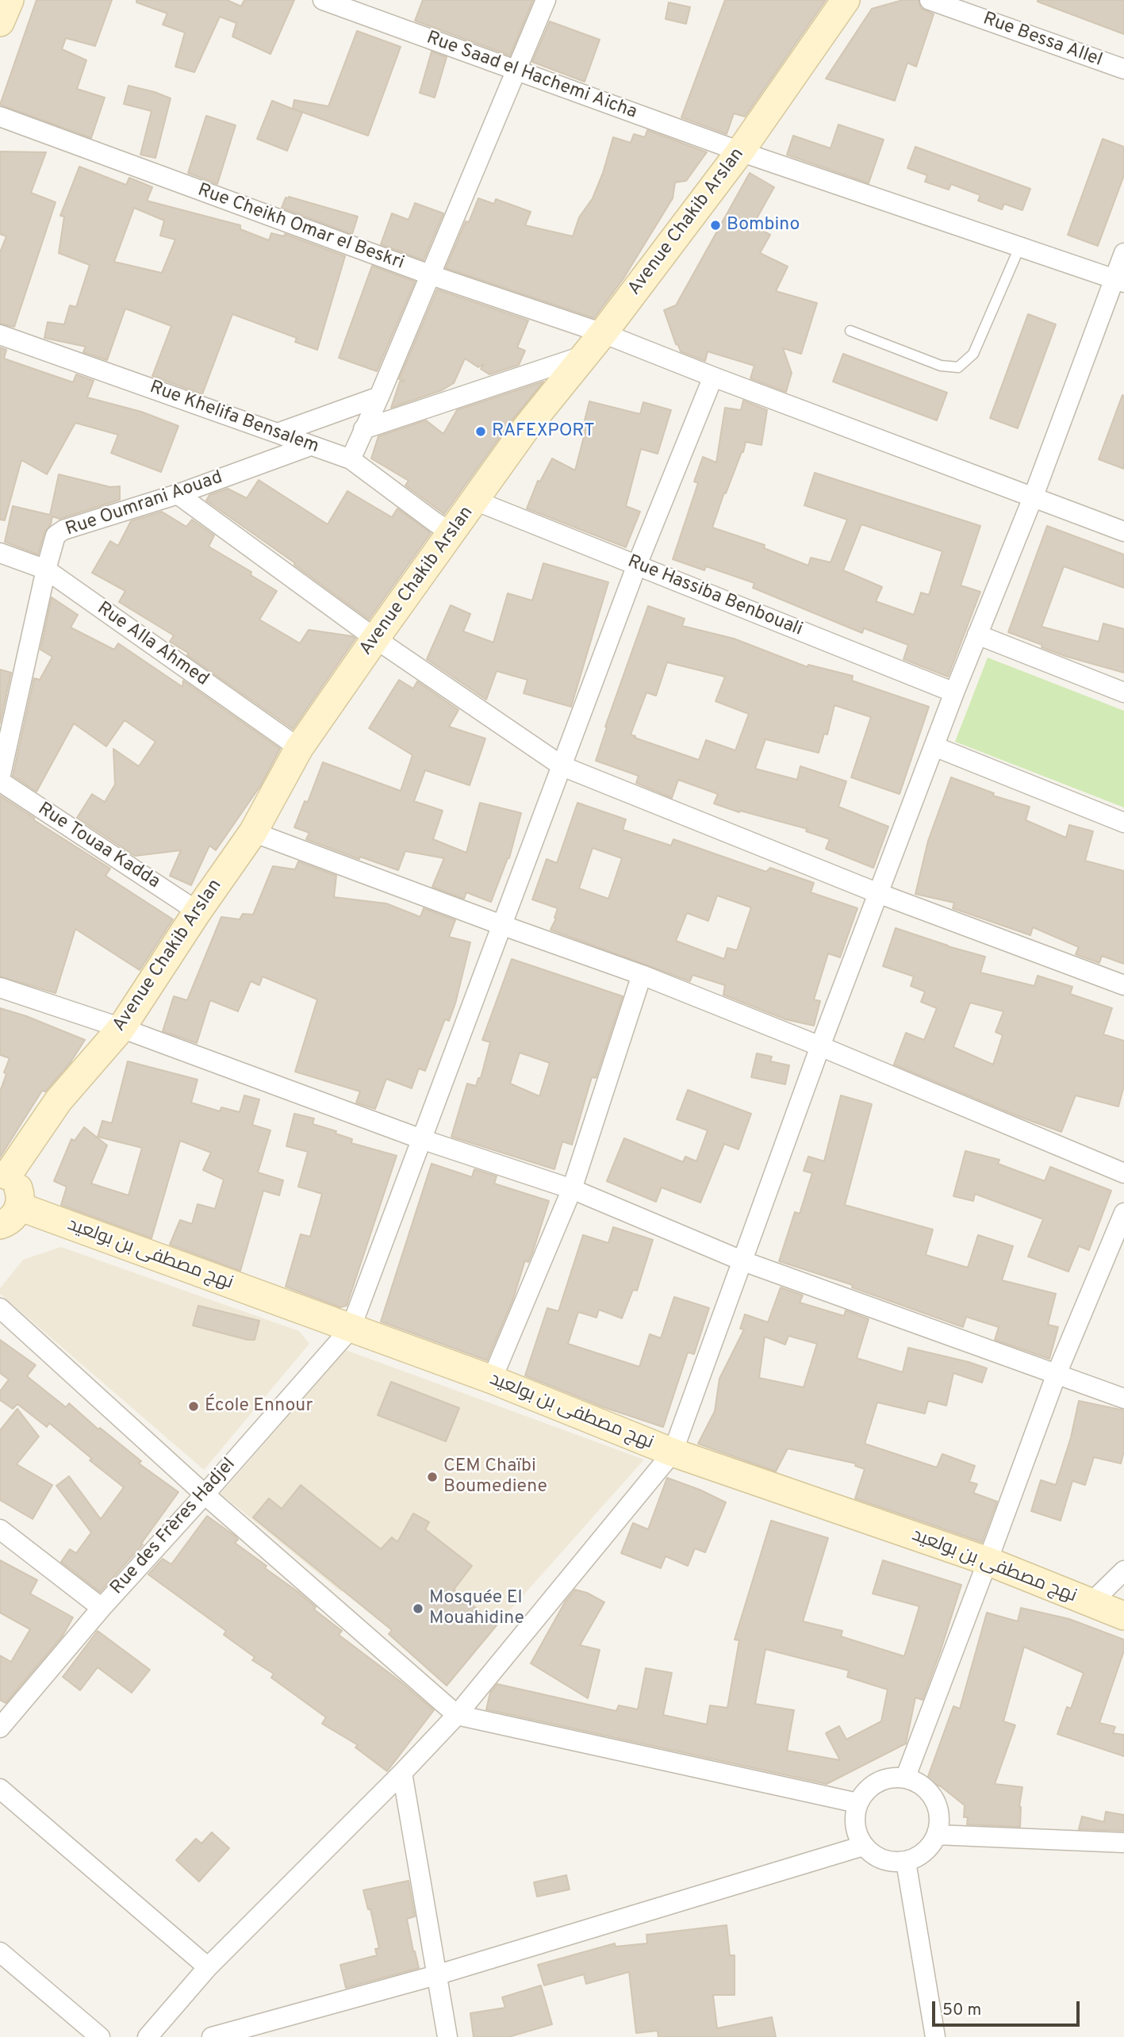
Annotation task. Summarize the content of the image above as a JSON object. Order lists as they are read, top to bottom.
{
  "streets": {
    "main road": ["Avenue Chakib Arslan", "نهج مصطفى بن بولعيد"],
    "street": [
      "Rue Bessa Allel",
      "Rue Saad el Hachemi Aicha",
      "Rue Cheikh Omar el Beskri",
      "Rue Khelifa Bensalem",
      "Rue Oumrani Aouad",
      "Rue Hassiba Benbouali",
      "Rue Alla Ahmed",
      "Rue Touaa Kadda",
      "Rue des Frères Hadjel"
    ]
  },
  "crossings": [
    ["Rue Saad el Hachemi Aicha", "Avenue Chakib Arslan"],
    ["Avenue Chakib Arslan", "Rue Cheikh Omar el Beskri"],
    ["Avenue Chakib Arslan", "Rue Khelifa Bensalem"],
    ["Avenue Chakib Arslan", "Rue Hassiba Benbouali"],
    ["Avenue Chakib Arslan", "Rue Alla Ahmed"],
    ["Avenue Chakib Arslan", "Rue Touaa Kadda"],
    ["Rue Khelifa Bensalem", "Rue Oumrani Aouad"],
    ["Rue Oumrani Aouad", "Rue Alla Ahmed"],
    ["Rue Oumrani Aouad", "Rue Touaa Kadda"],
    ["نهج مصطفى بن بولعيد", "Rue des Frères Hadjel"]
  ],
  "places": [
    "Bombino",
    "RAFEXPORT",
    "École Ennour",
    "CEM Chaïbi Boumediene",
    "Mosquée El Mouahidine"
  ],
  "scale_bar": "50 m"
}
